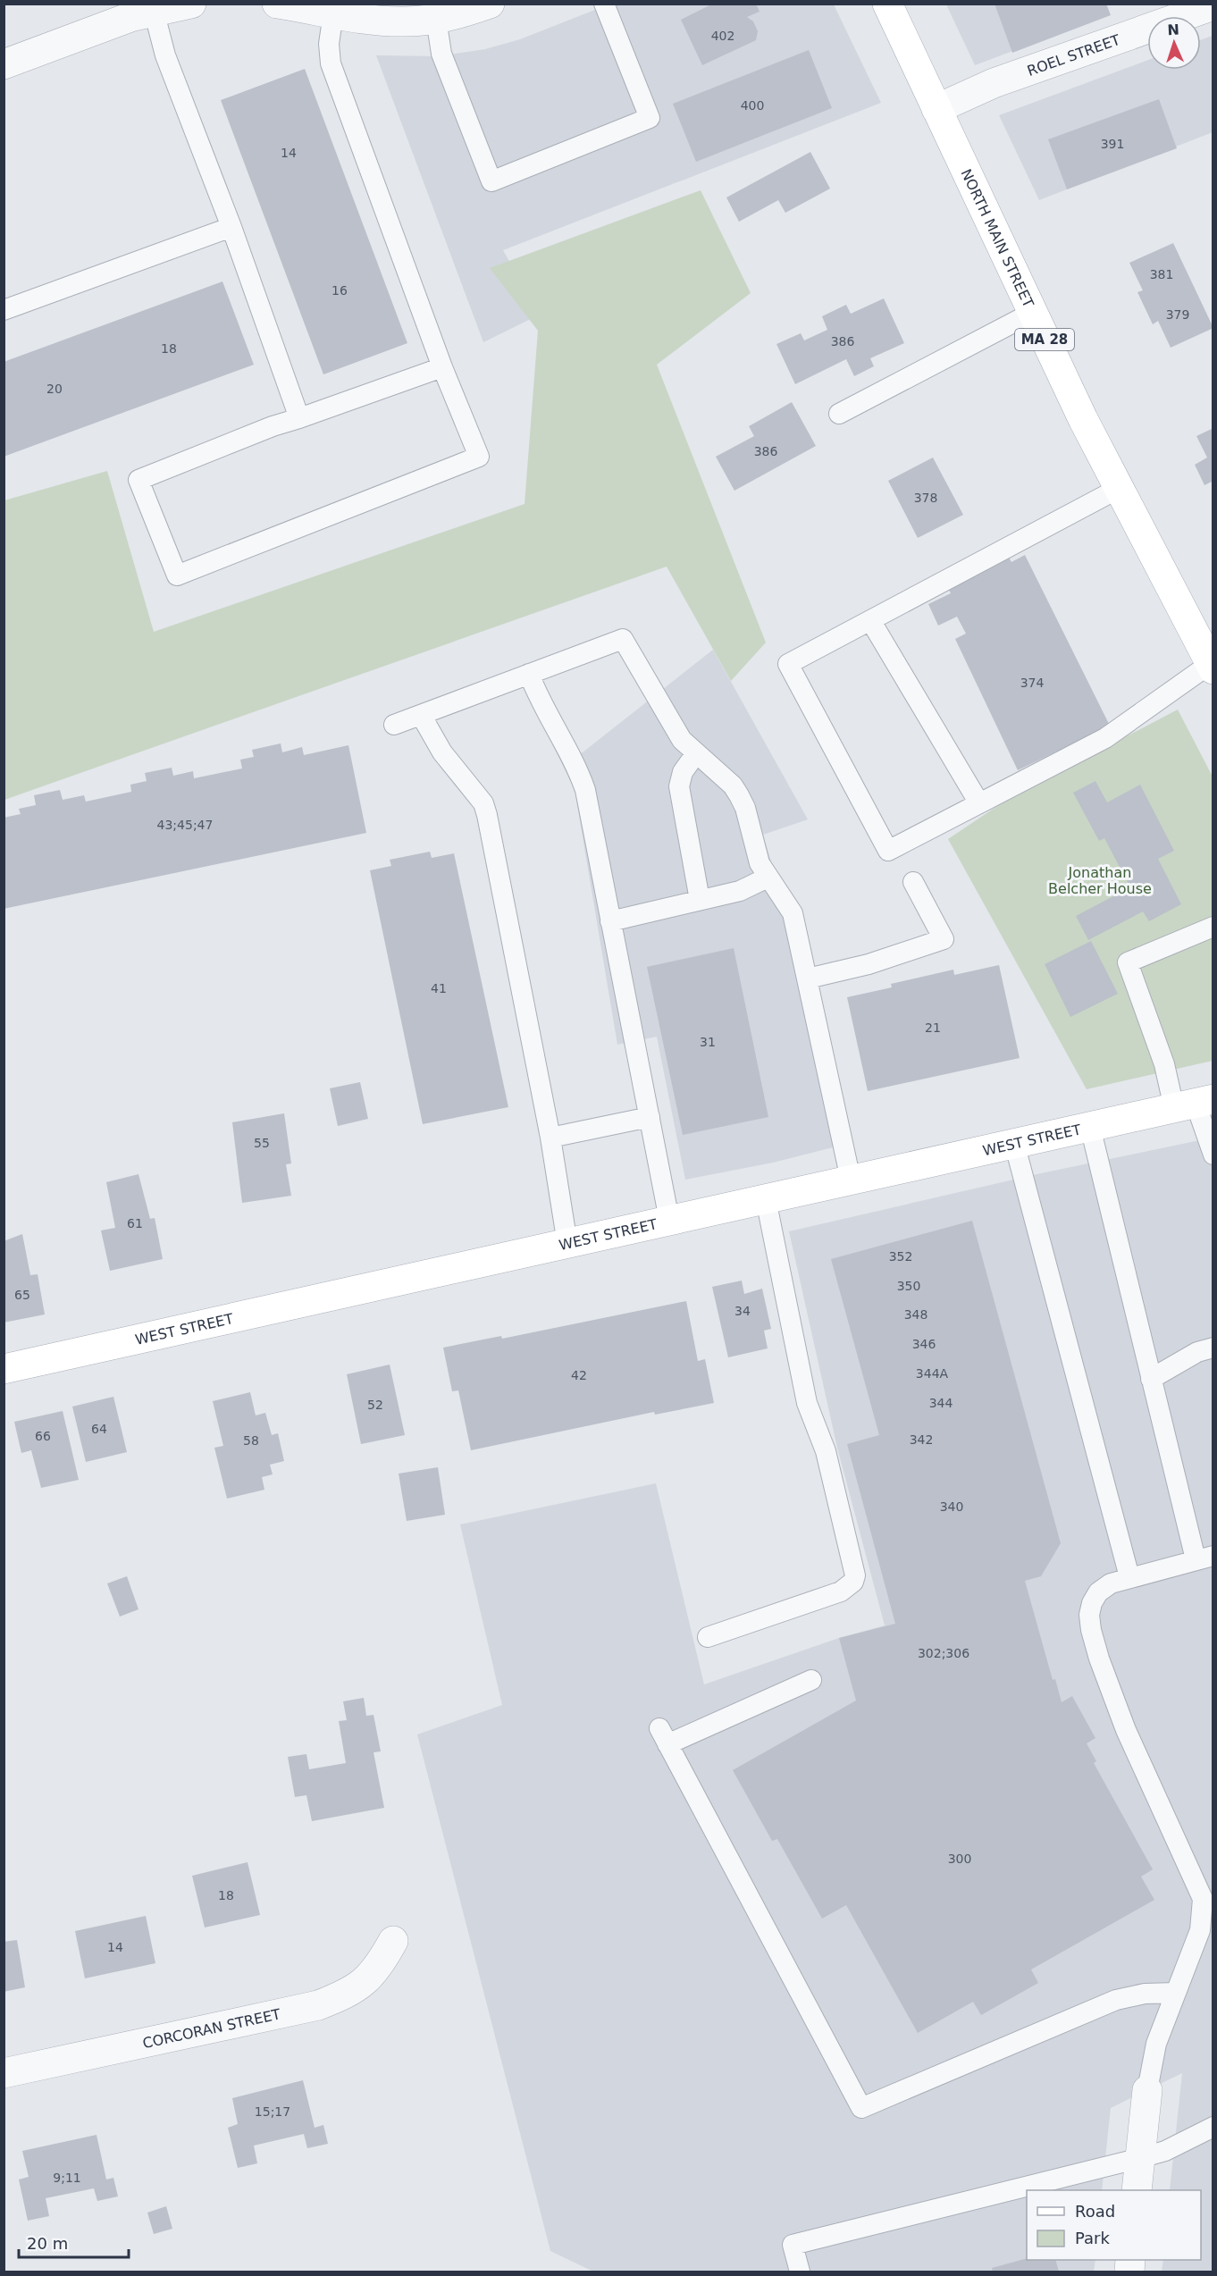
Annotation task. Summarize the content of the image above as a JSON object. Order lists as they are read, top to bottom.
{
  "streets": {
    "main road": ["NORTH MAIN STREET", "MA 28", "WEST STREET"],
    "street": ["ROEL STREET", "CORCORAN STREET"]
  },
  "crossings": [
    ["ROEL STREET", "NORTH MAIN STREET"]
  ],
  "parks": ["Jonathan Belcher House"],
  "house_numbers": [
    "402",
    "400",
    "391",
    "14",
    "381",
    "16",
    "379",
    "386",
    "18",
    "20",
    "386",
    "378",
    "374",
    "43;45;47",
    "41",
    "21",
    "31",
    "55",
    "61",
    "352",
    "350",
    "65",
    "34",
    "348",
    "346",
    "344A",
    "42",
    "344",
    "52",
    "64",
    "66",
    "342",
    "58",
    "340",
    "302;306",
    "300",
    "18",
    "14",
    "15;17",
    "9;11"
  ],
  "legend": ["Road", "Park"],
  "scale_bar": "20 m",
  "north": "top"
}
